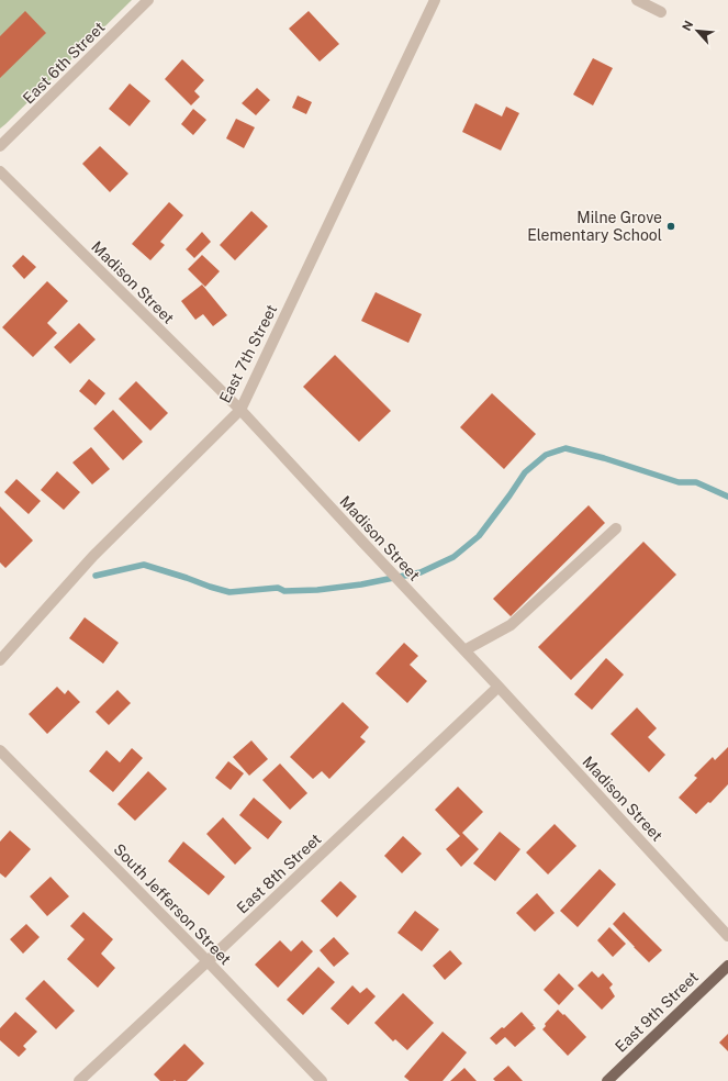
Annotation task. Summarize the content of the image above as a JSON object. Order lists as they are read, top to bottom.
{
  "streets": {
    "main road": ["East 9th Street"],
    "street": [
      "East 6th Street",
      "Madison Street",
      "East 7th Street",
      "East 8th Street",
      "South Jefferson Street"
    ]
  },
  "crossings": [
    ["Madison Street", "East 7th Street"],
    ["Madison Street", "East 8th Street"],
    ["East 8th Street", "South Jefferson Street"]
  ],
  "places": ["Milne Grove Elementary School"],
  "north": "top left"
}
